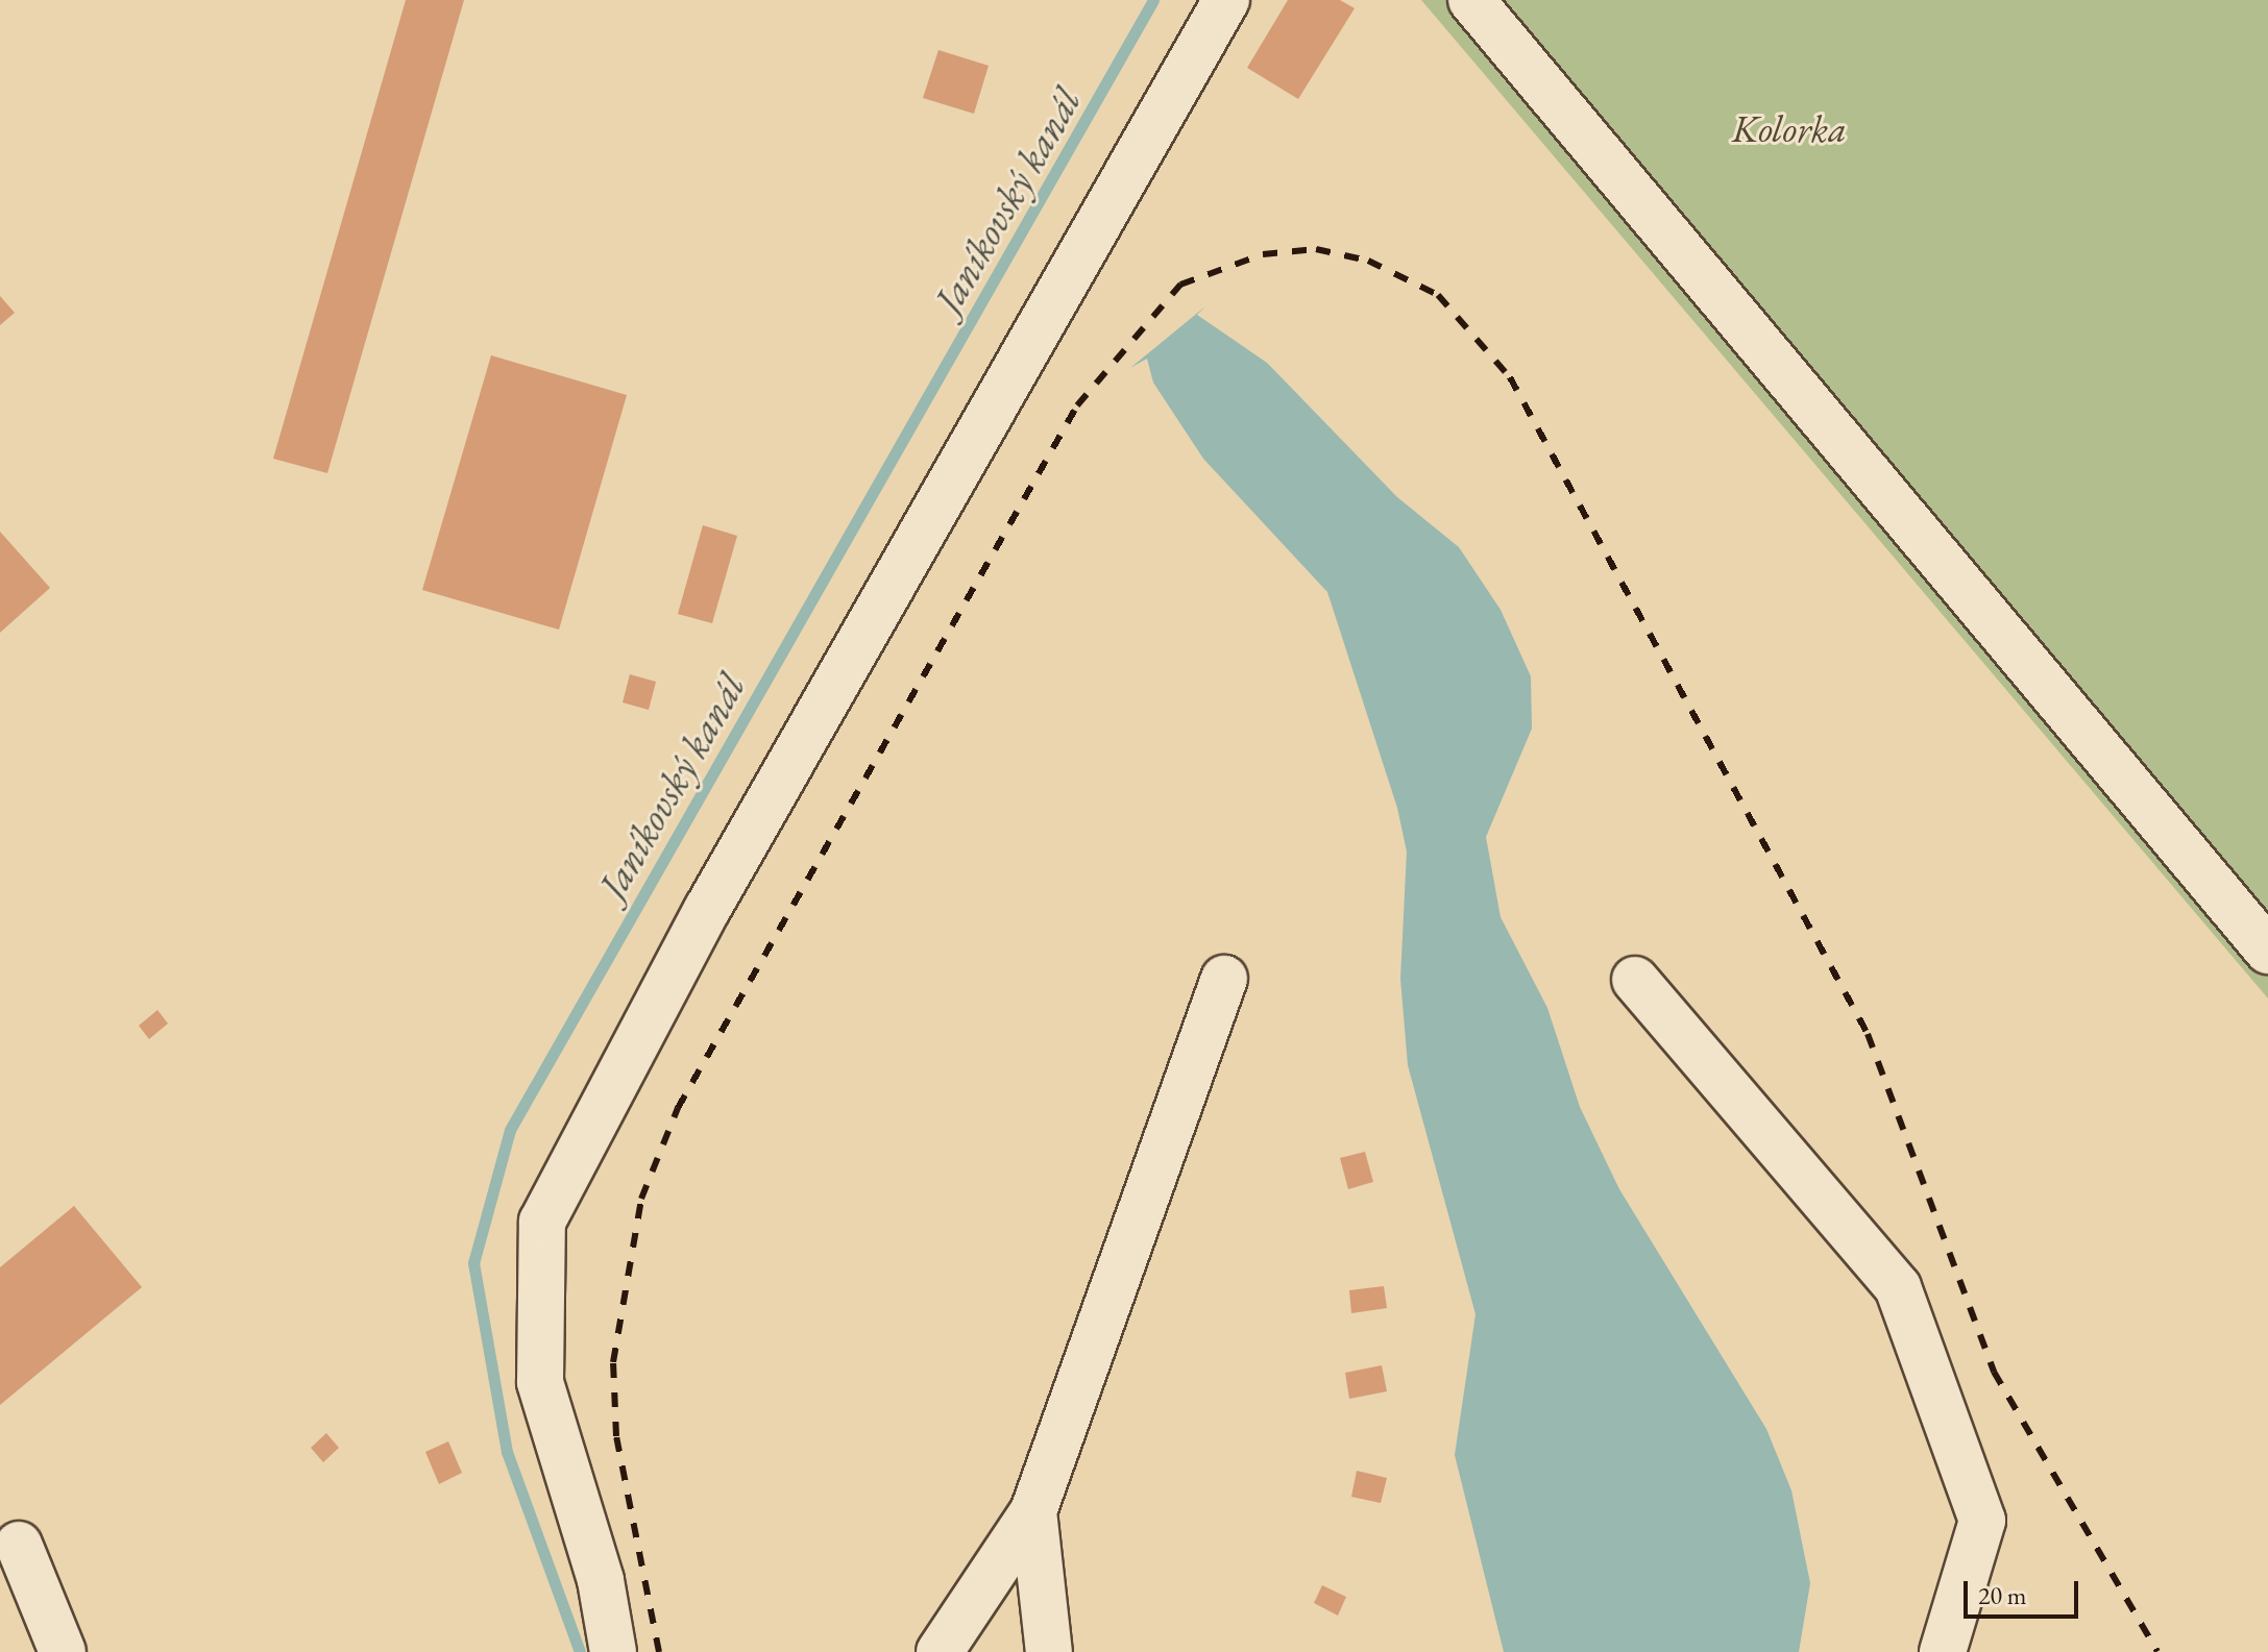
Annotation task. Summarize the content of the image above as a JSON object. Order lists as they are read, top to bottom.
{
  "water": ["Janíkovský kanál"],
  "parks": ["Kolorka"],
  "scale_bar": "20 m"
}
